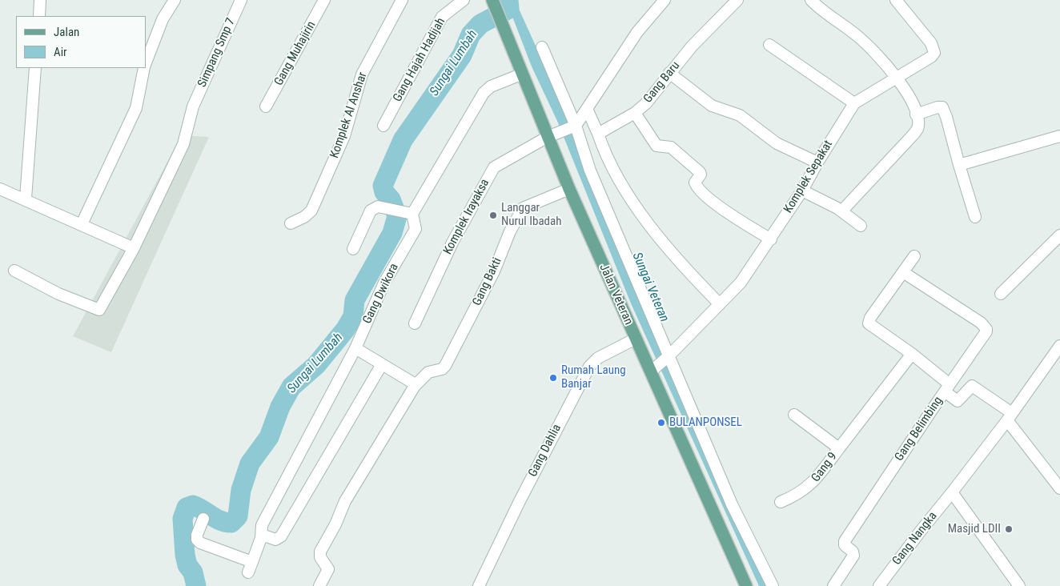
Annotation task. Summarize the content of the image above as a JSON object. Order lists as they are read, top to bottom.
{
  "streets": {
    "main road": ["Jalan Veteran"],
    "street": [
      "Simpang Smp 7",
      "Gang Muhajirin",
      "Gang Hajah Hadijah",
      "Gang Baru",
      "Komplek Al Anshar",
      "Komplek Sepakat",
      "Komplek Irayaksa",
      "Gang Bakti",
      "Gang Dwikora",
      "Gang Belimbing",
      "Gang Dahlia",
      "Gang 9",
      "Gang Nangka"
    ]
  },
  "crossings": [
    ["Komplek Sepakat", "Jalan Veteran"],
    ["Komplek Irayaksa", "Jalan Veteran"],
    ["Gang Bakti", "Jalan Veteran"],
    ["Jalan Veteran", "Gang Dahlia"]
  ],
  "water": ["Sungai Lumbah", "Sungai Veteran"],
  "places": [
    "Langgar Nurul Ibadah",
    "Rumah Laung Banjar",
    "BULANPONSEL",
    "Masjid LDII"
  ],
  "legend": ["Jalan", "Air"]
}
